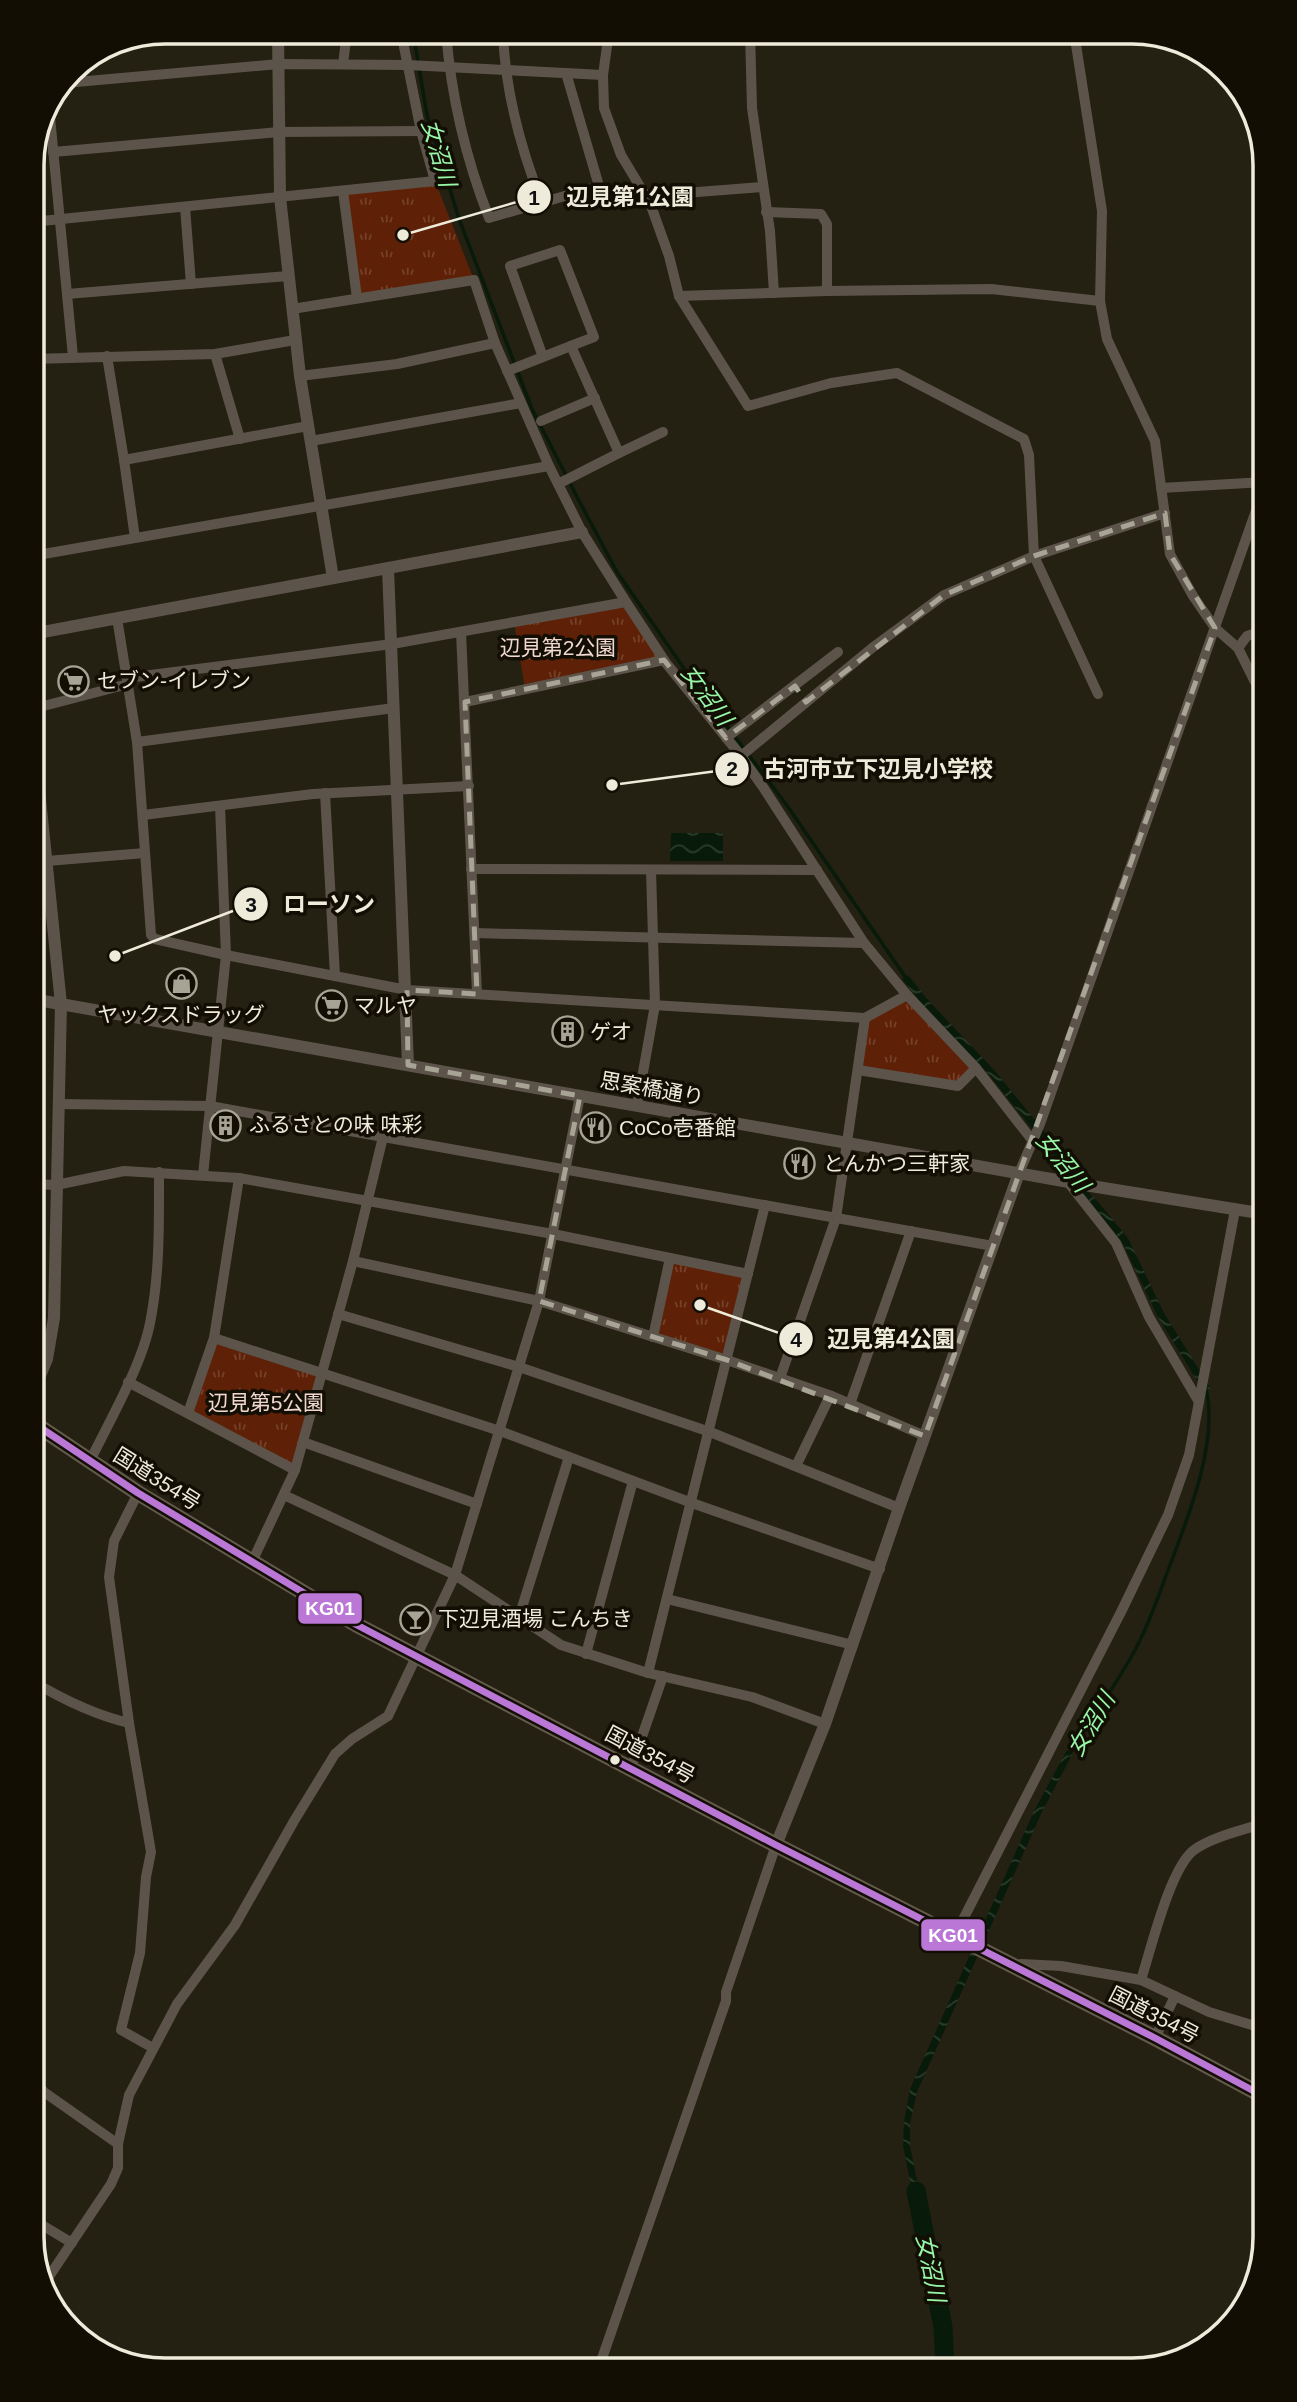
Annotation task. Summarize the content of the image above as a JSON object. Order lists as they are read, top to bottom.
{
  "streets": {
    "highway": ["国道354号"],
    "street": ["思案橋通り"]
  },
  "water": ["女沼川"],
  "parks": ["辺見第2公園", "辺見第5公園"],
  "places": {
    "other": [
      "辺見第1公園",
      "古河市立下辺見小学校",
      "ローソン",
      "辺見第4公園"
    ],
    "supermarket": ["セブン-イレブン", "マルヤ"],
    "shop": ["ヤックスドラッグ"],
    "building": ["ゲオ", "ふるさとの味 味彩"],
    "restaurant": ["CoCo壱番館", "とんかつ三軒家"],
    "bar": ["下辺見酒場 こんちき"]
  },
  "lines": ["transit line KG01"]
}
